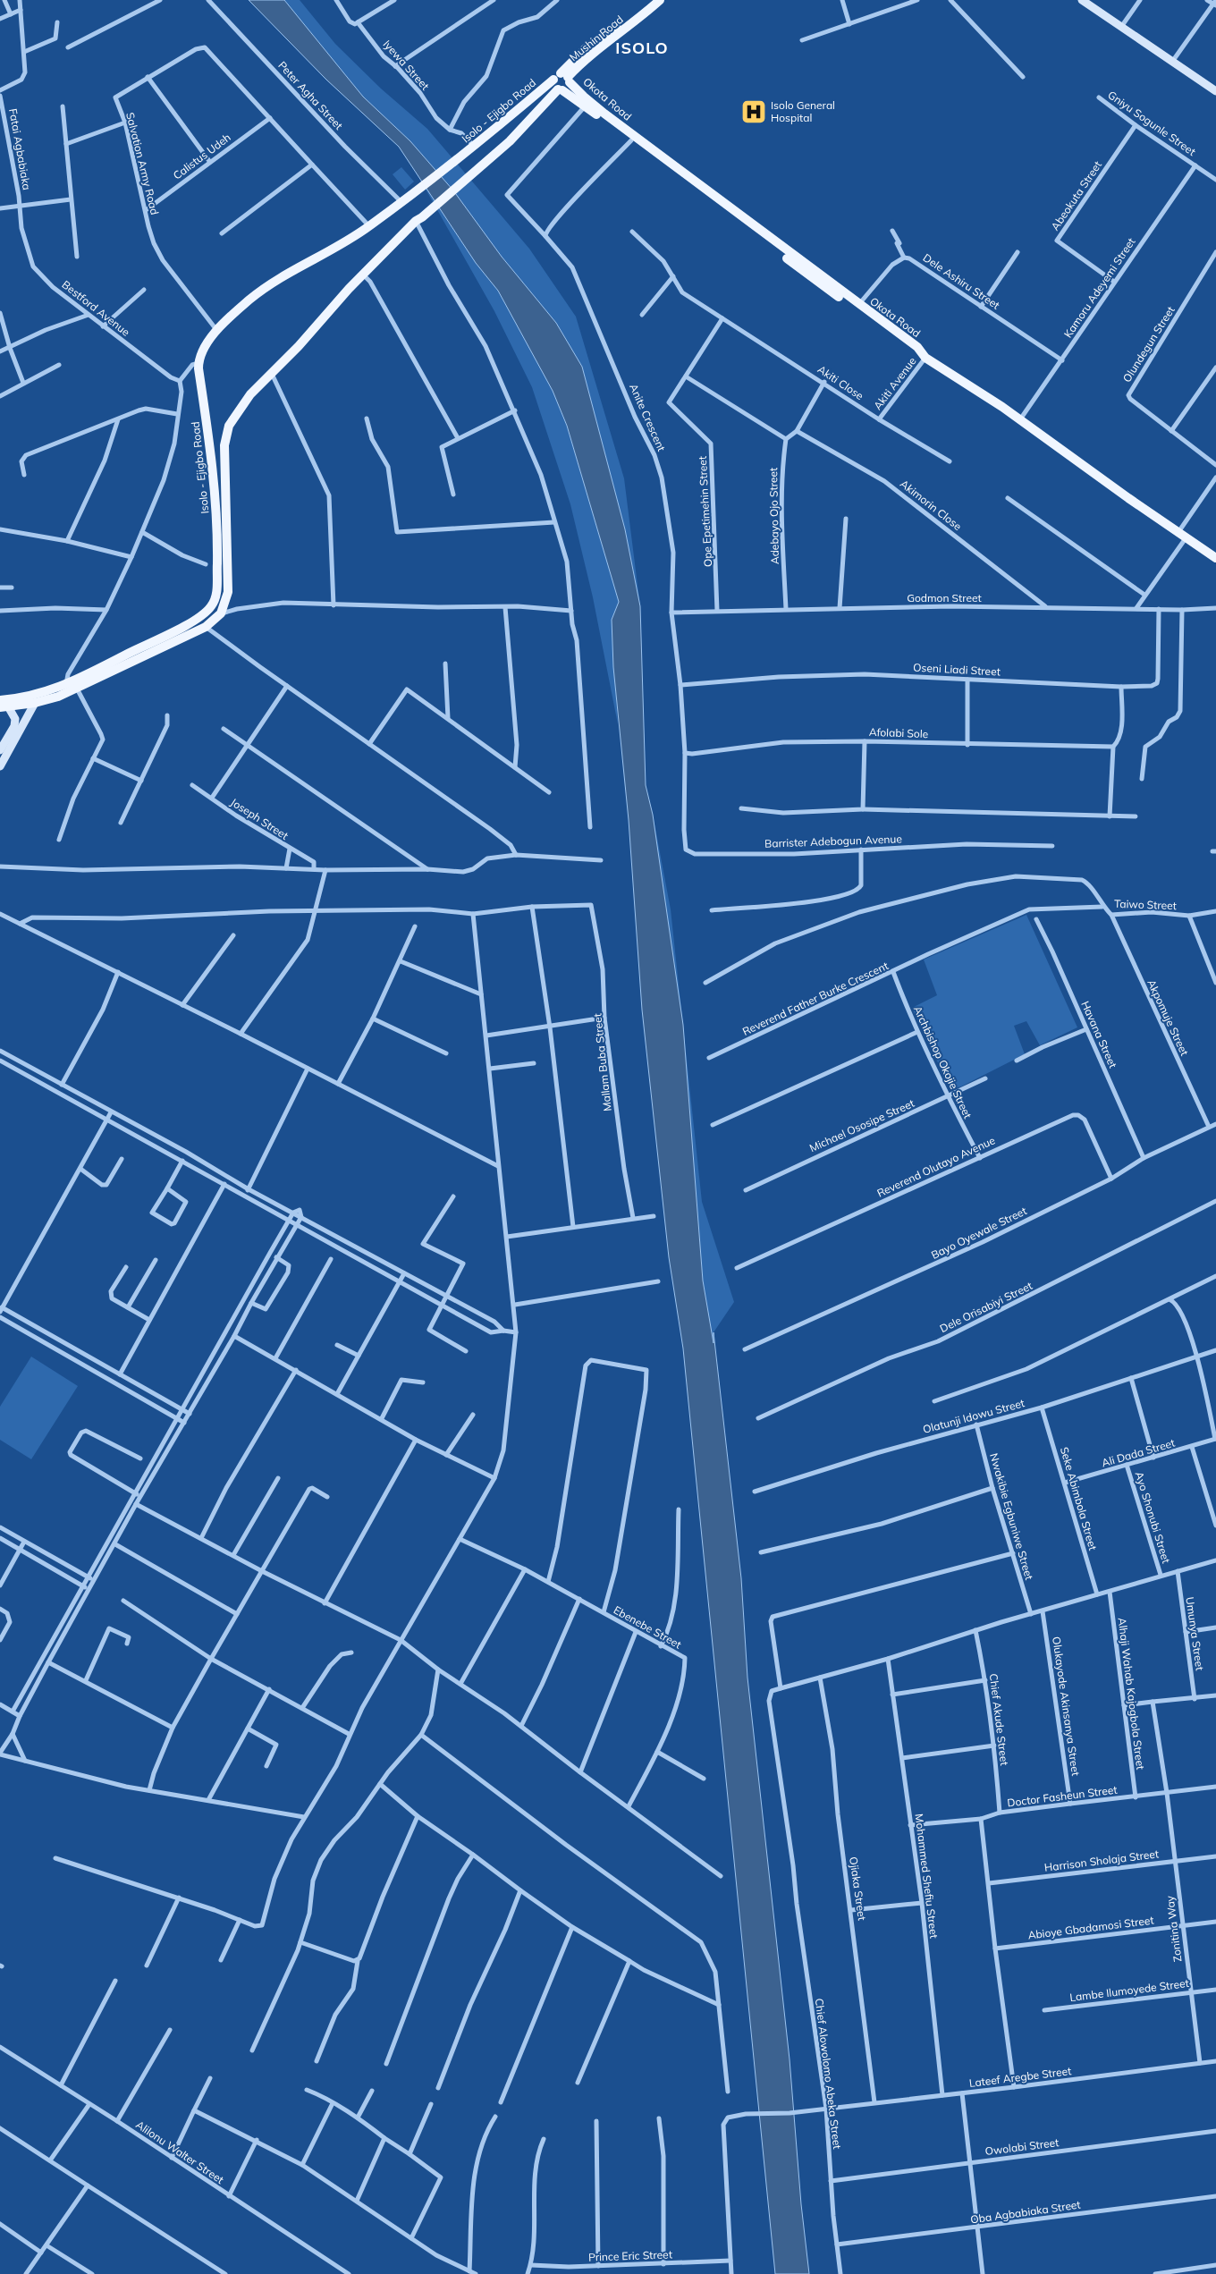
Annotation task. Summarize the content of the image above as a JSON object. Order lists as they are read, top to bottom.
{
  "streets": {
    "main road": ["Mushin Road", "Okota Road", "Isolo - Ejigbo Road"],
    "street": [
      "Iyewa Street",
      "Peter Agha Street",
      "Gniyu Sogunle Street",
      "Fatai Agbabiaka",
      "Calistus Udeh",
      "Salvation Army Road",
      "Abeokuta Street",
      "Dele Ashiru Street",
      "Kamoru Adeyemi Street",
      "Bestford Avenue",
      "Olundegun Street",
      "Akiti Close",
      "Akiti Avenue",
      "Anite Crescent",
      "Akimorin Close",
      "Ope Epetimehin Street",
      "Adebayo Ojo Street",
      "Godmon Street",
      "Oseni Liadi Street",
      "Afolabi Sole",
      "Joseph Street",
      "Barrister Adebogun Avenue",
      "Taiwo Street",
      "Reverend Father Burke Crescent",
      "Akpomuje Street",
      "Havana Street",
      "Mallam Buba Street",
      "Archbishop Okojie Street",
      "Michael Ososipe Street",
      "Reverend Olutayo Avenue",
      "Bayo Oyewale Street",
      "Dele Orisabiyi Street",
      "Olatunji Idowu Street",
      "Ali Dada Street",
      "Seke Abimbola Street",
      "Nwakibie Egbuniwe Street",
      "Ayo Shonubi Street",
      "Ebenebe Street",
      "Umunya Street",
      "Alhaji Wahab Kajogbola Street",
      "Olukayode Akinsanya Street",
      "Chief Akude Street",
      "Doctor Fasheun Street",
      "Harrison Sholaja Street",
      "Mohammed Shefiu Street",
      "Ojiaka Street",
      "Abioye Gbadamosi Street",
      "Zonitina Way",
      "Lambe Ilumoyede Street",
      "Chief Alowolomo Abeka Street",
      "Lateef Aregbe Street",
      "Owolabi Street",
      "Alilonu Walter Street",
      "Oba Agbabiaka Street",
      "Prince Eric Street"
    ]
  },
  "crossings": [
    ["Mushin Road", "Okota Road"],
    ["Mushin Road", "Isolo - Ejigbo Road"],
    ["Iyewa Street", "Isolo - Ejigbo Road"],
    ["Peter Agha Street", "Isolo - Ejigbo Road"],
    ["Okota Road", "Isolo - Ejigbo Road"],
    ["Okota Road", "Kamoru Adeyemi Street"],
    ["Okota Road", "Akiti Avenue"],
    ["Gniyu Sogunle Street", "Abeokuta Street"],
    ["Gniyu Sogunle Street", "Kamoru Adeyemi Street"],
    ["Fatai Agbabiaka", "Bestford Avenue"],
    ["Calistus Udeh", "Salvation Army Road"],
    ["Abeokuta Street", "Kamoru Adeyemi Street"],
    ["Dele Ashiru Street", "Kamoru Adeyemi Street"],
    ["Akiti Close", "Akiti Avenue"],
    ["Anite Crescent", "Godmon Street"],
    ["Anite Crescent", "Oseni Liadi Street"],
    ["Anite Crescent", "Afolabi Sole"],
    ["Anite Crescent", "Barrister Adebogun Avenue"],
    ["Akimorin Close", "Godmon Street"],
    ["Ope Epetimehin Street", "Godmon Street"],
    ["Adebayo Ojo Street", "Godmon Street"],
    ["Godmon Street", "Oseni Liadi Street"],
    ["Afolabi Sole", "Barrister Adebogun Avenue"],
    ["Taiwo Street", "Reverend Father Burke Crescent"],
    ["Taiwo Street", "Akpomuje Street"],
    ["Reverend Father Burke Crescent", "Archbishop Okojie Street"],
    ["Akpomuje Street", "Bayo Oyewale Street"],
    ["Havana Street", "Bayo Oyewale Street"],
    ["Archbishop Okojie Street", "Michael Ososipe Street"],
    ["Archbishop Okojie Street", "Reverend Olutayo Avenue"],
    ["Reverend Olutayo Avenue", "Bayo Oyewale Street"],
    ["Olatunji Idowu Street", "Seke Abimbola Street"],
    ["Olatunji Idowu Street", "Nwakibie Egbuniwe Street"],
    ["Ali Dada Street", "Seke Abimbola Street"],
    ["Ali Dada Street", "Ayo Shonubi Street"],
    ["Alhaji Wahab Kajogbola Street", "Doctor Fasheun Street"],
    ["Olukayode Akinsanya Street", "Doctor Fasheun Street"],
    ["Chief Akude Street", "Doctor Fasheun Street"],
    ["Doctor Fasheun Street", "Mohammed Shefiu Street"],
    ["Doctor Fasheun Street", "Zonitina Way"],
    ["Harrison Sholaja Street", "Zonitina Way"],
    ["Mohammed Shefiu Street", "Lateef Aregbe Street"],
    ["Ojiaka Street", "Lateef Aregbe Street"],
    ["Abioye Gbadamosi Street", "Zonitina Way"],
    ["Zonitina Way", "Lambe Ilumoyede Street"],
    ["Zonitina Way", "Lateef Aregbe Street"],
    ["Chief Alowolomo Abeka Street", "Lateef Aregbe Street"],
    ["Chief Alowolomo Abeka Street", "Owolabi Street"],
    ["Chief Alowolomo Abeka Street", "Oba Agbabiaka Street"],
    ["Lateef Aregbe Street", "Prince Eric Street"]
  ],
  "districts": ["ISOLO"],
  "places": {
    "hospital": ["Isolo General Hospital"]
  }
}
